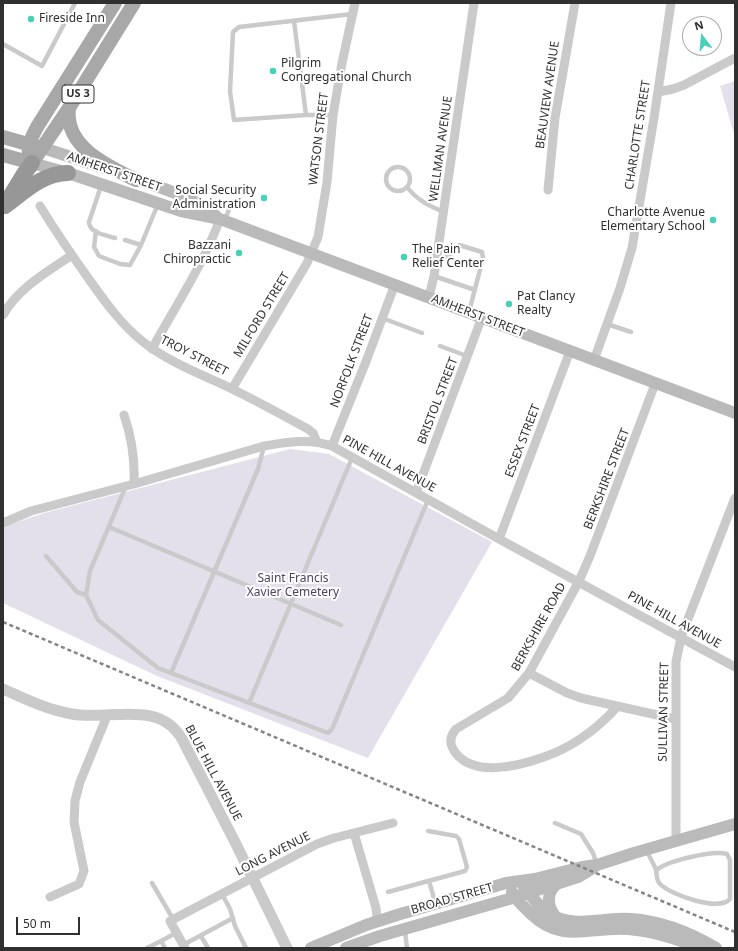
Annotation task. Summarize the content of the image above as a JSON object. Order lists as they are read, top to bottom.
{
  "streets": {
    "highway": ["US 3"],
    "main road": ["AMHERST STREET", "BROAD STREET"],
    "street": [
      "BEAUVIEW AVENUE",
      "CHARLOTTE STREET",
      "WATSON STREET",
      "WELLMAN AVENUE",
      "MILFORD STREET",
      "TROY STREET",
      "NORFOLK STREET",
      "BRISTOL STREET",
      "ESSEX STREET",
      "PINE HILL AVENUE",
      "BERKSHIRE STREET",
      "BERKSHIRE ROAD",
      "SULLIVAN STREET",
      "BLUE HILL AVENUE",
      "LONG AVENUE"
    ]
  },
  "crossings": [
    ["US 3", "AMHERST STREET"],
    ["CHARLOTTE STREET", "AMHERST STREET"],
    ["WATSON STREET", "AMHERST STREET"],
    ["WATSON STREET", "MILFORD STREET"],
    ["WELLMAN AVENUE", "AMHERST STREET"],
    ["AMHERST STREET", "MILFORD STREET"],
    ["AMHERST STREET", "NORFOLK STREET"],
    ["AMHERST STREET", "BRISTOL STREET"],
    ["AMHERST STREET", "ESSEX STREET"],
    ["AMHERST STREET", "BERKSHIRE STREET"],
    ["MILFORD STREET", "TROY STREET"],
    ["TROY STREET", "PINE HILL AVENUE"],
    ["NORFOLK STREET", "PINE HILL AVENUE"],
    ["BRISTOL STREET", "PINE HILL AVENUE"],
    ["ESSEX STREET", "PINE HILL AVENUE"],
    ["PINE HILL AVENUE", "BERKSHIRE STREET"],
    ["PINE HILL AVENUE", "BERKSHIRE ROAD"],
    ["PINE HILL AVENUE", "SULLIVAN STREET"],
    ["BERKSHIRE STREET", "BERKSHIRE ROAD"],
    ["SULLIVAN STREET", "BROAD STREET"],
    ["BLUE HILL AVENUE", "LONG AVENUE"]
  ],
  "parks": ["Saint Francis Xavier Cemetery"],
  "places": [
    "Fireside Inn",
    "Pilgrim Congregational Church",
    "Social Security Administration",
    "Charlotte Avenue Elementary School",
    "Bazzani Chiropractic",
    "The Pain Relief Center",
    "Pat Clancy Realty"
  ],
  "scale_bar": "50 m",
  "north": "top"
}
